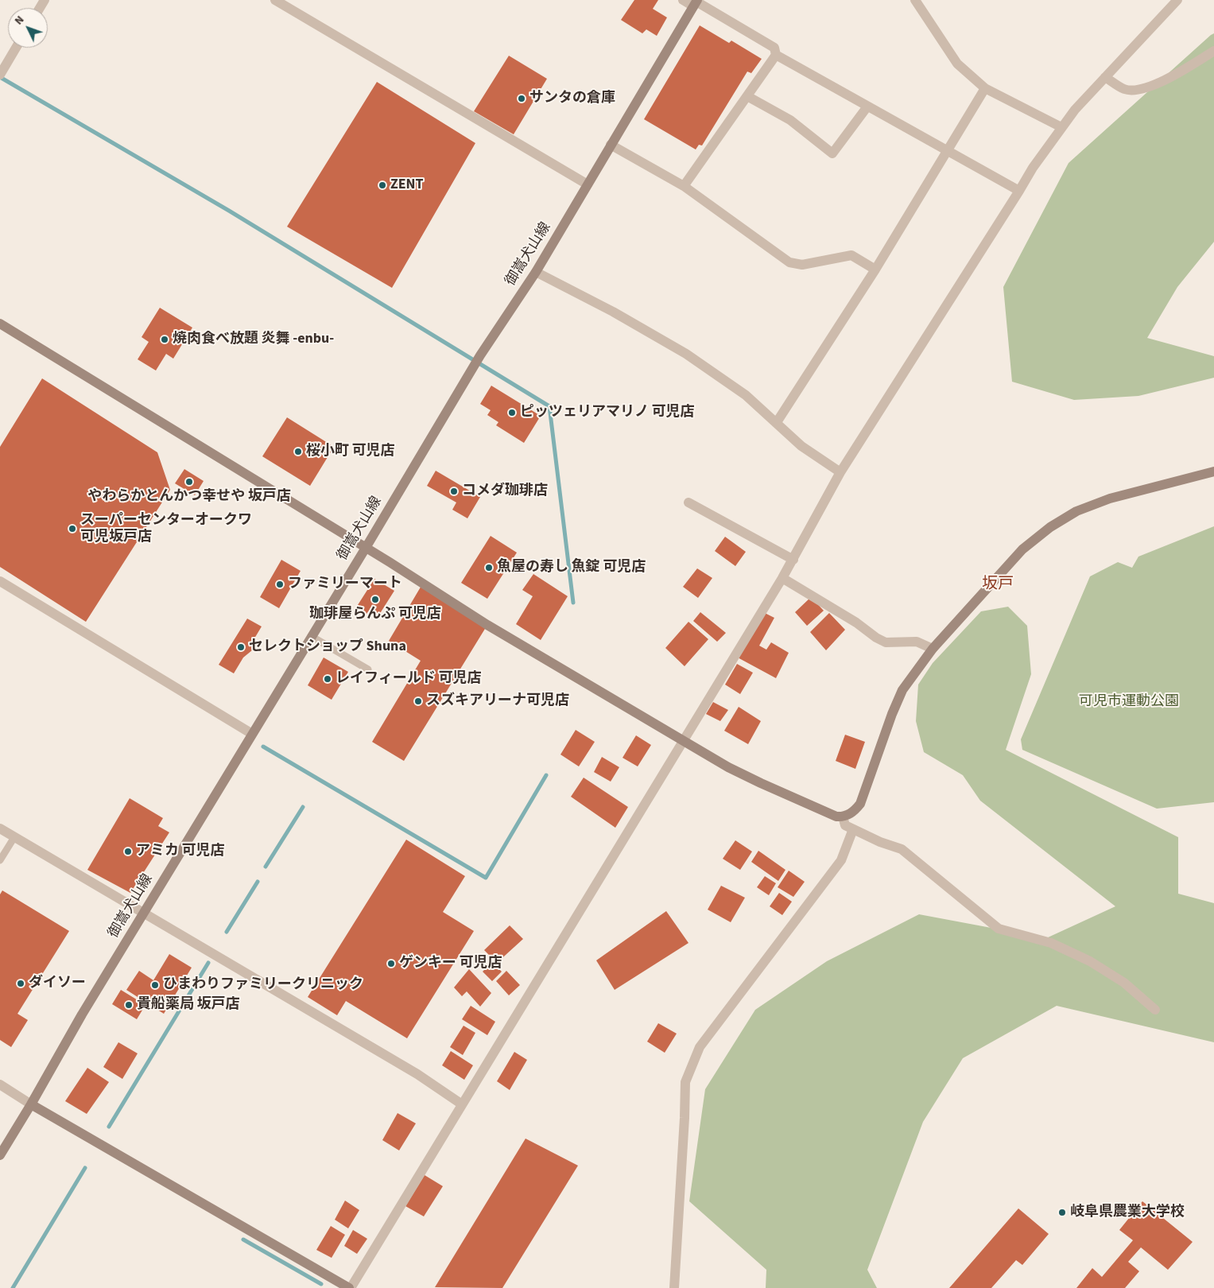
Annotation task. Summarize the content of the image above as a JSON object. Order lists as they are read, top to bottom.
{
  "streets": {
    "street": ["御嵩犬山線"]
  },
  "districts": ["坂戸"],
  "parks": ["可児市運動公園"],
  "places": [
    "サンタの倉庫",
    "ZENT",
    "焼肉食べ放題 炎舞 ‐enbu‐",
    "ピッツェリアマリノ 可児店",
    "桜小町 可児店",
    "やわらかとんかつ幸せや 坂戸店",
    "コメダ珈琲店",
    "スーパーセンターオークワ 可児坂戸店",
    "魚屋の寿し 魚錠 可児店",
    "ファミリーマート",
    "珈琲屋らんぷ 可児店",
    "セレクトショップ Shuna",
    "レイフィールド 可児店",
    "スズキアリーナ可児店",
    "アミカ 可児店",
    "ゲンキー 可児店",
    "ダイソー",
    "ひまわりファミリークリニック",
    "貴船薬局 坂戸店",
    "岐阜県農業大学校"
  ],
  "north": "top left"
}
